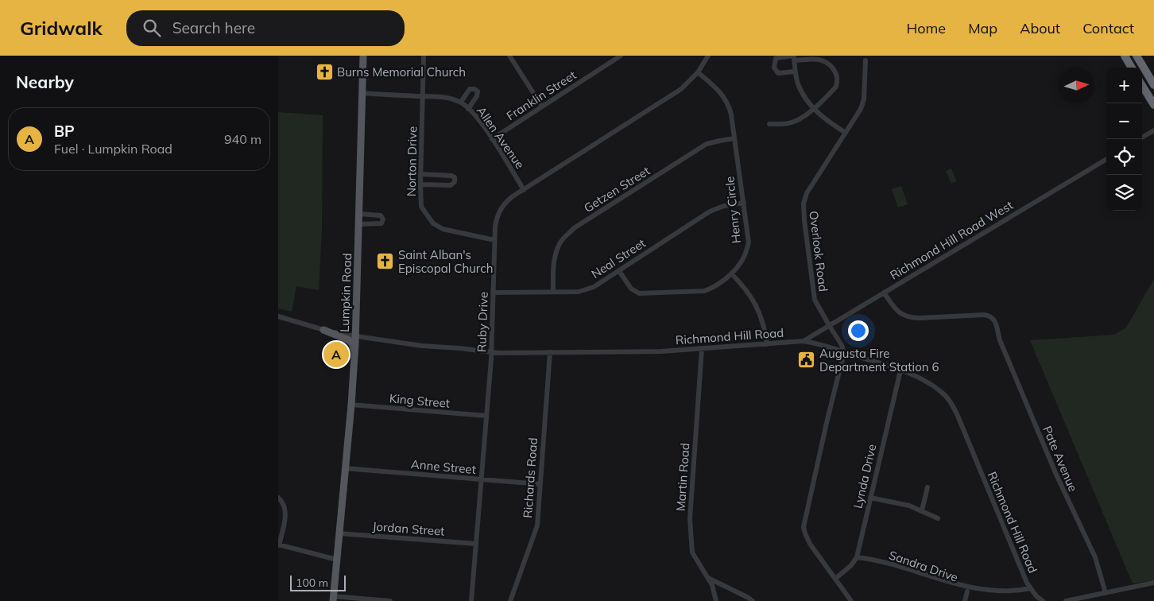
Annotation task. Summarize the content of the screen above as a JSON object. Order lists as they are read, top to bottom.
{
  "streets": {
    "main road": ["Lumpkin Road"],
    "street": [
      "Franklin Street",
      "Allen Avenue",
      "Norton Drive",
      "Getzen Street",
      "Henry Circle",
      "Richmond Hill Road West",
      "Overlook Road",
      "Neal Street",
      "Ruby Drive",
      "Richmond Hill Road",
      "King Street",
      "Pate Avenue",
      "Anne Street",
      "Lynda Drive",
      "Martin Road",
      "Richards Road",
      "Jordan Street",
      "Sandra Drive"
    ]
  },
  "crossings": [
    ["Franklin Street", "Allen Avenue"],
    ["Allen Avenue", "Norton Drive"],
    ["Allen Avenue", "Lumpkin Road"],
    ["Allen Avenue", "Ruby Drive"],
    ["Norton Drive", "Ruby Drive"],
    ["Getzen Street", "Henry Circle"],
    ["Getzen Street", "Neal Street"],
    ["Henry Circle", "Neal Street"],
    ["Henry Circle", "Ruby Drive"],
    ["Richmond Hill Road West", "Overlook Road"],
    ["Richmond Hill Road West", "Richmond Hill Road"],
    ["Richmond Hill Road West", "Pate Avenue"],
    ["Overlook Road", "Richmond Hill Road"],
    ["Neal Street", "Ruby Drive"],
    ["Lumpkin Road", "Richmond Hill Road"],
    ["Lumpkin Road", "King Street"],
    ["Lumpkin Road", "Anne Street"],
    ["Lumpkin Road", "Jordan Street"],
    ["Ruby Drive", "Richmond Hill Road"],
    ["Ruby Drive", "King Street"],
    ["Ruby Drive", "Anne Street"],
    ["Ruby Drive", "Jordan Street"],
    ["Richmond Hill Road", "Lynda Drive"],
    ["Richmond Hill Road", "Martin Road"],
    ["Richmond Hill Road", "Richards Road"],
    ["Anne Street", "Richards Road"],
    ["Lynda Drive", "Sandra Drive"]
  ],
  "places": {
    "church": ["Burns Memorial Church", "Saint Alban's Episcopal Church"],
    "public building": ["Augusta Fire Department Station 6"]
  },
  "scale_bar": "100 m",
  "north": "right",
  "page": {
    "header": "Gridwalk",
    "search": "Search here",
    "nav": [
      "Home",
      "Map",
      "About",
      "Contact"
    ],
    "heading": "Nearby",
    "map_buttons": ["+", "−"],
    "list": [
      {
        "mark": "A",
        "name": "BP",
        "note": "Fuel · Lumpkin Road",
        "value": "940 m"
      }
    ],
    "pins": "A",
    "scale": "100 m"
  }
}
